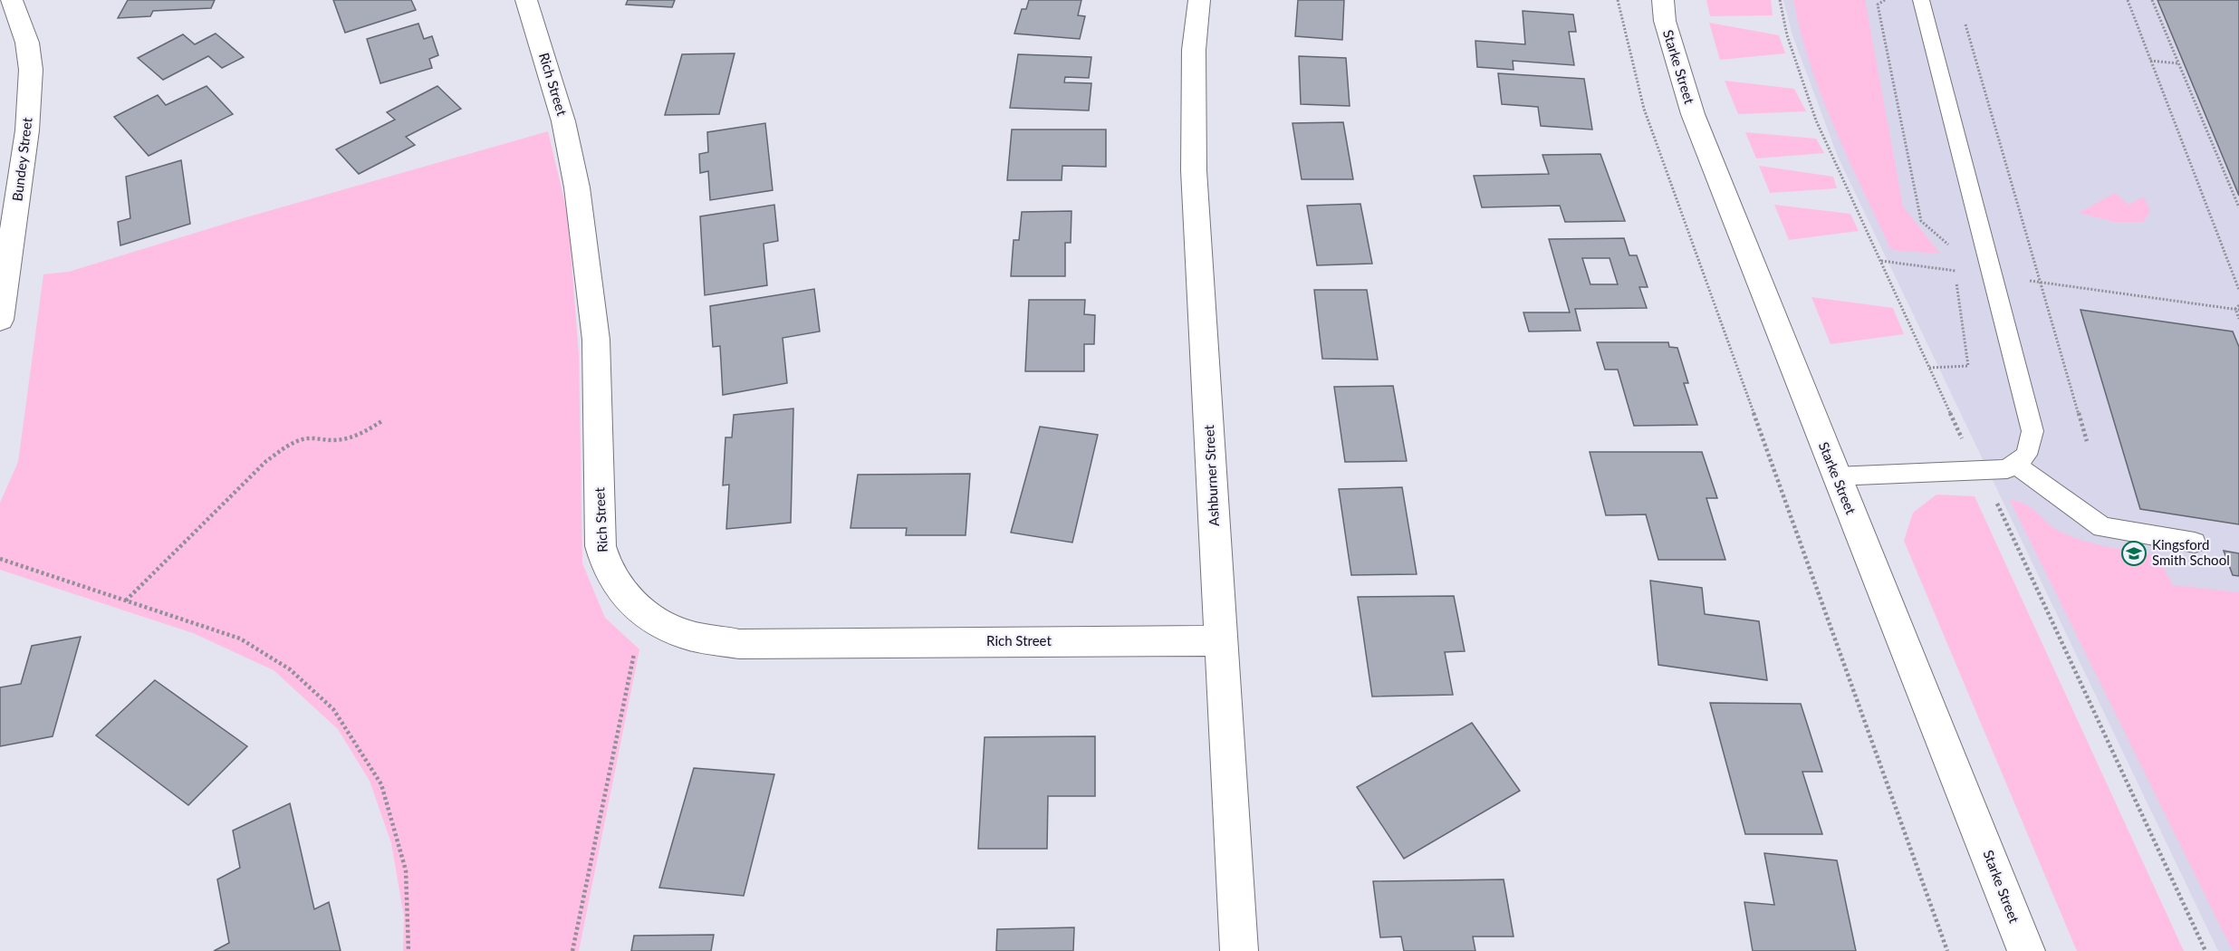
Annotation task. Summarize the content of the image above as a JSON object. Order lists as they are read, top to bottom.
{
  "streets": {
    "street": [
      "Starke Street",
      "Rich Street",
      "Bundey Street",
      "Ashburner Street"
    ]
  },
  "crossings": [
    ["Rich Street", "Ashburner Street"]
  ],
  "places": {
    "school or university": ["Kingsford Smith School"]
  }
}
